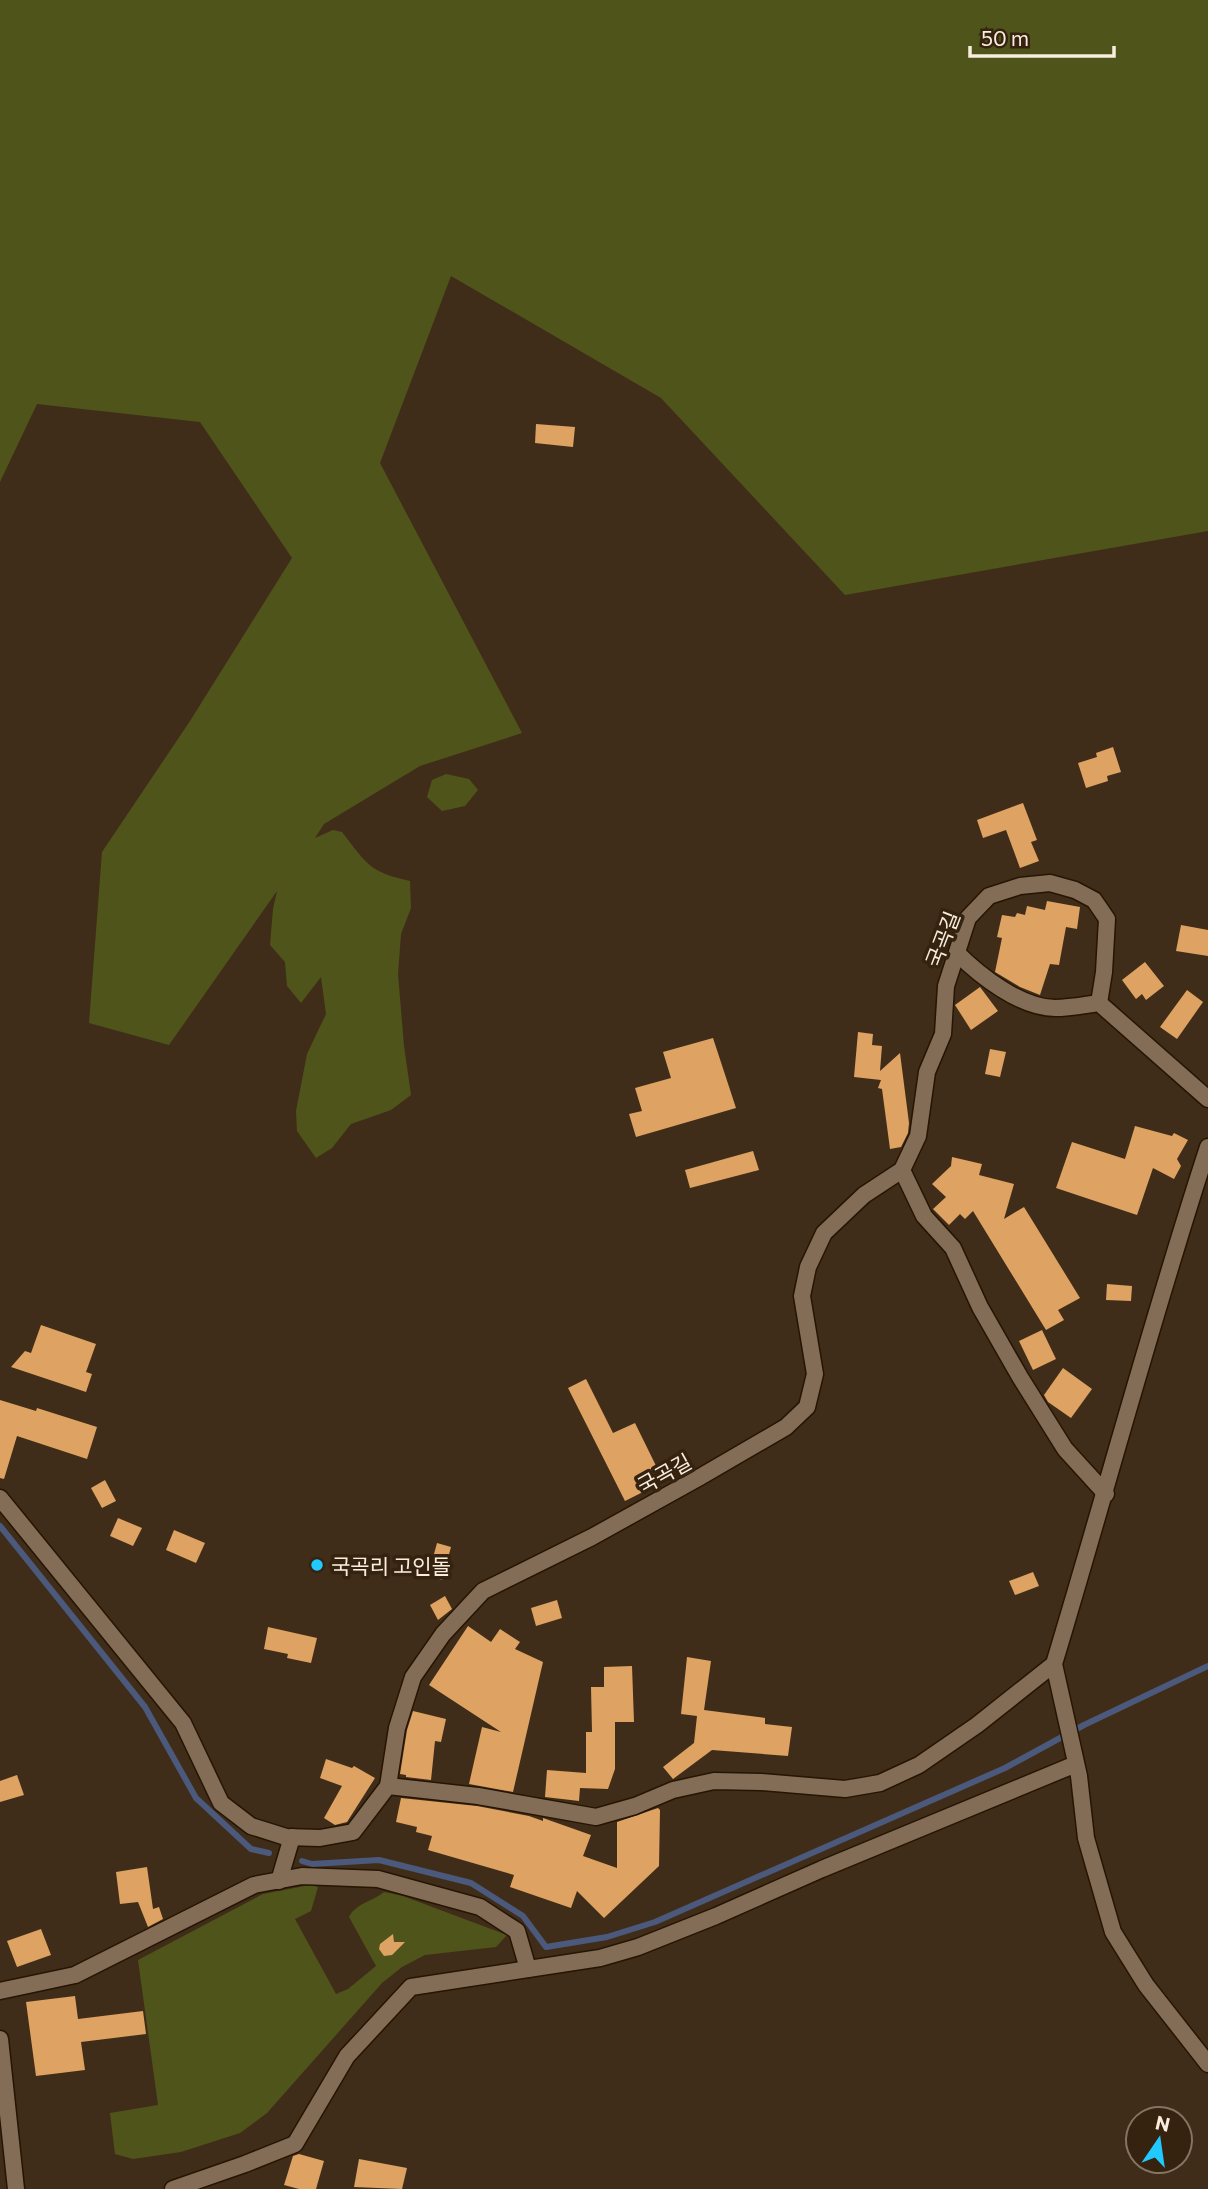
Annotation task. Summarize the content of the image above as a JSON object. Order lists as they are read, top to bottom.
{
  "streets": {
    "street": ["국곡길"]
  },
  "places": ["국곡리 고인돌"],
  "scale_bar": "50 m",
  "north": "top"
}
